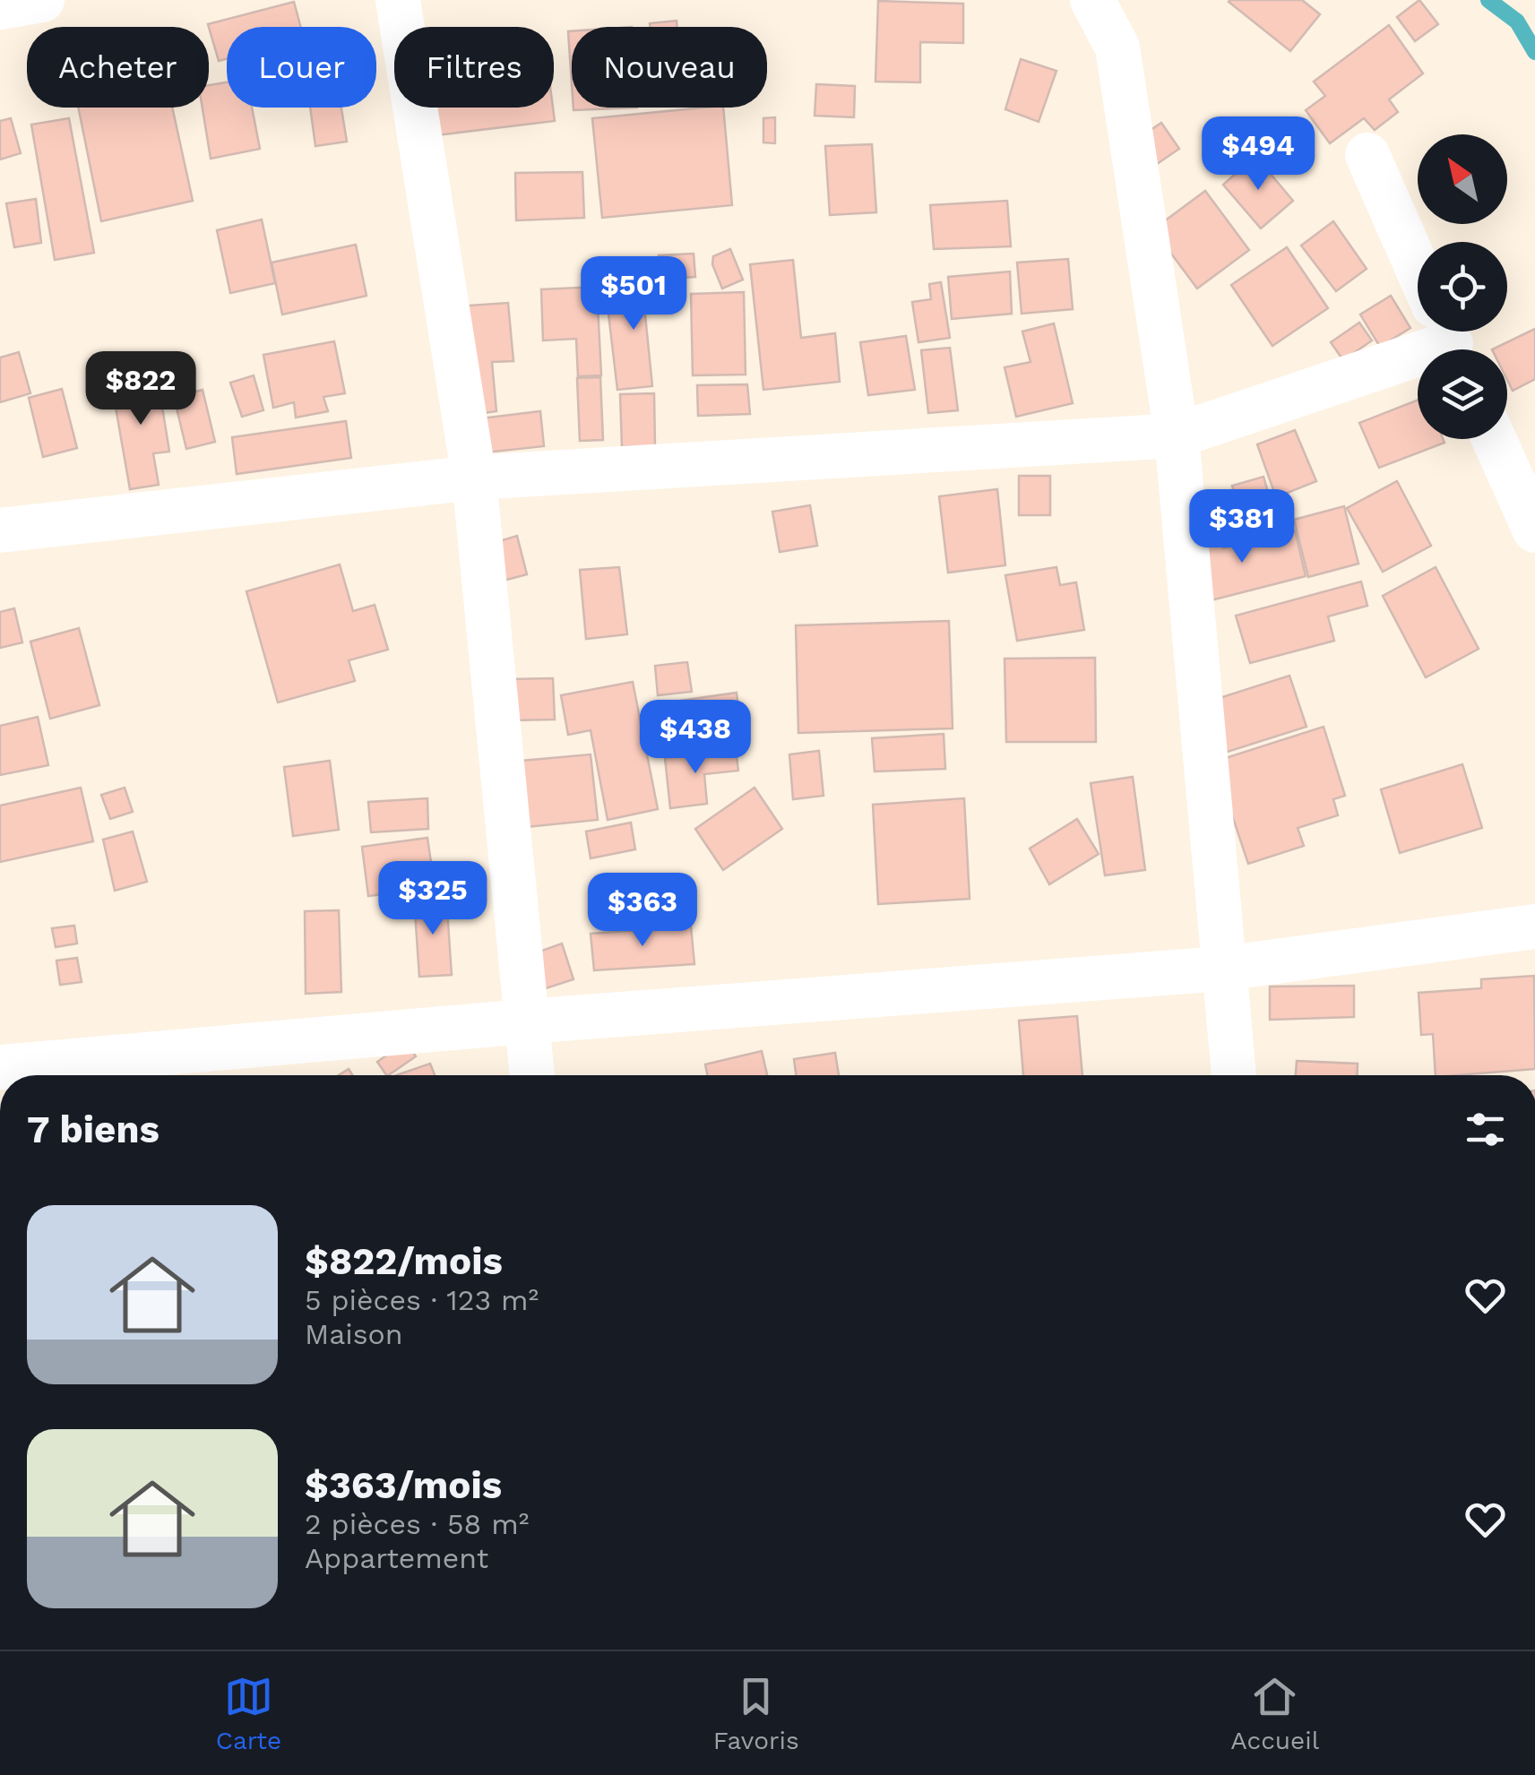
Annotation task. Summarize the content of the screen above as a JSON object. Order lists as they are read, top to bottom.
{
  "north": "top left",
  "page": {
    "chip": [
      "Acheter",
      "Louer",
      "Filtres",
      "Nouveau"
    ],
    "price": [
      "$494",
      "$501",
      "$822",
      "$381",
      "$438",
      "$325",
      "$363"
    ],
    "heading": "7 biens",
    "list": [
      {
        "name": "$822/mois",
        "note": "5 pièces · 123 m² · Maison"
      },
      {
        "name": "$363/mois",
        "note": "2 pièces · 58 m² · Appartement"
      }
    ],
    "tabs": ["Carte", "Favoris", "Accueil"]
  }
}
